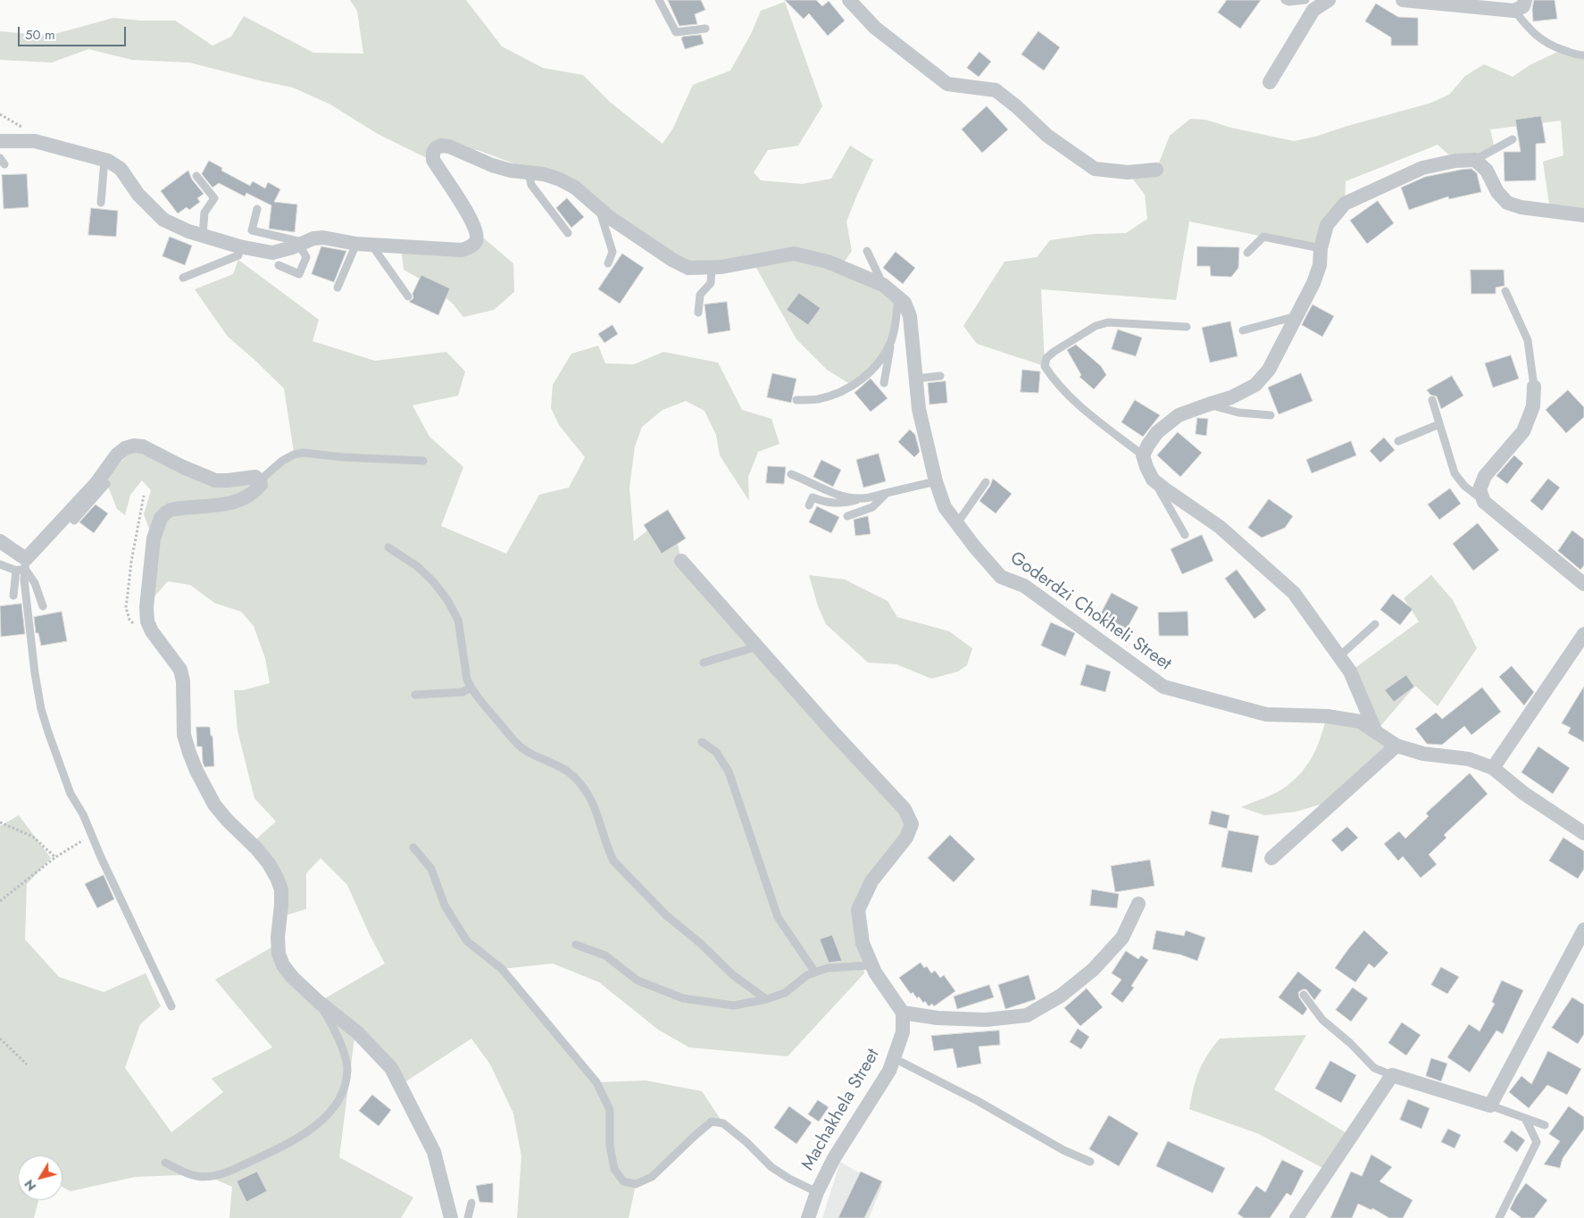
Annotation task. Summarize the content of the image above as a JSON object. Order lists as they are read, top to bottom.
{
  "streets": {
    "street": ["Goderdzi Chokheli Street", "Machakhela Street"]
  },
  "scale_bar": "50 m",
  "north": "bottom left"
}
